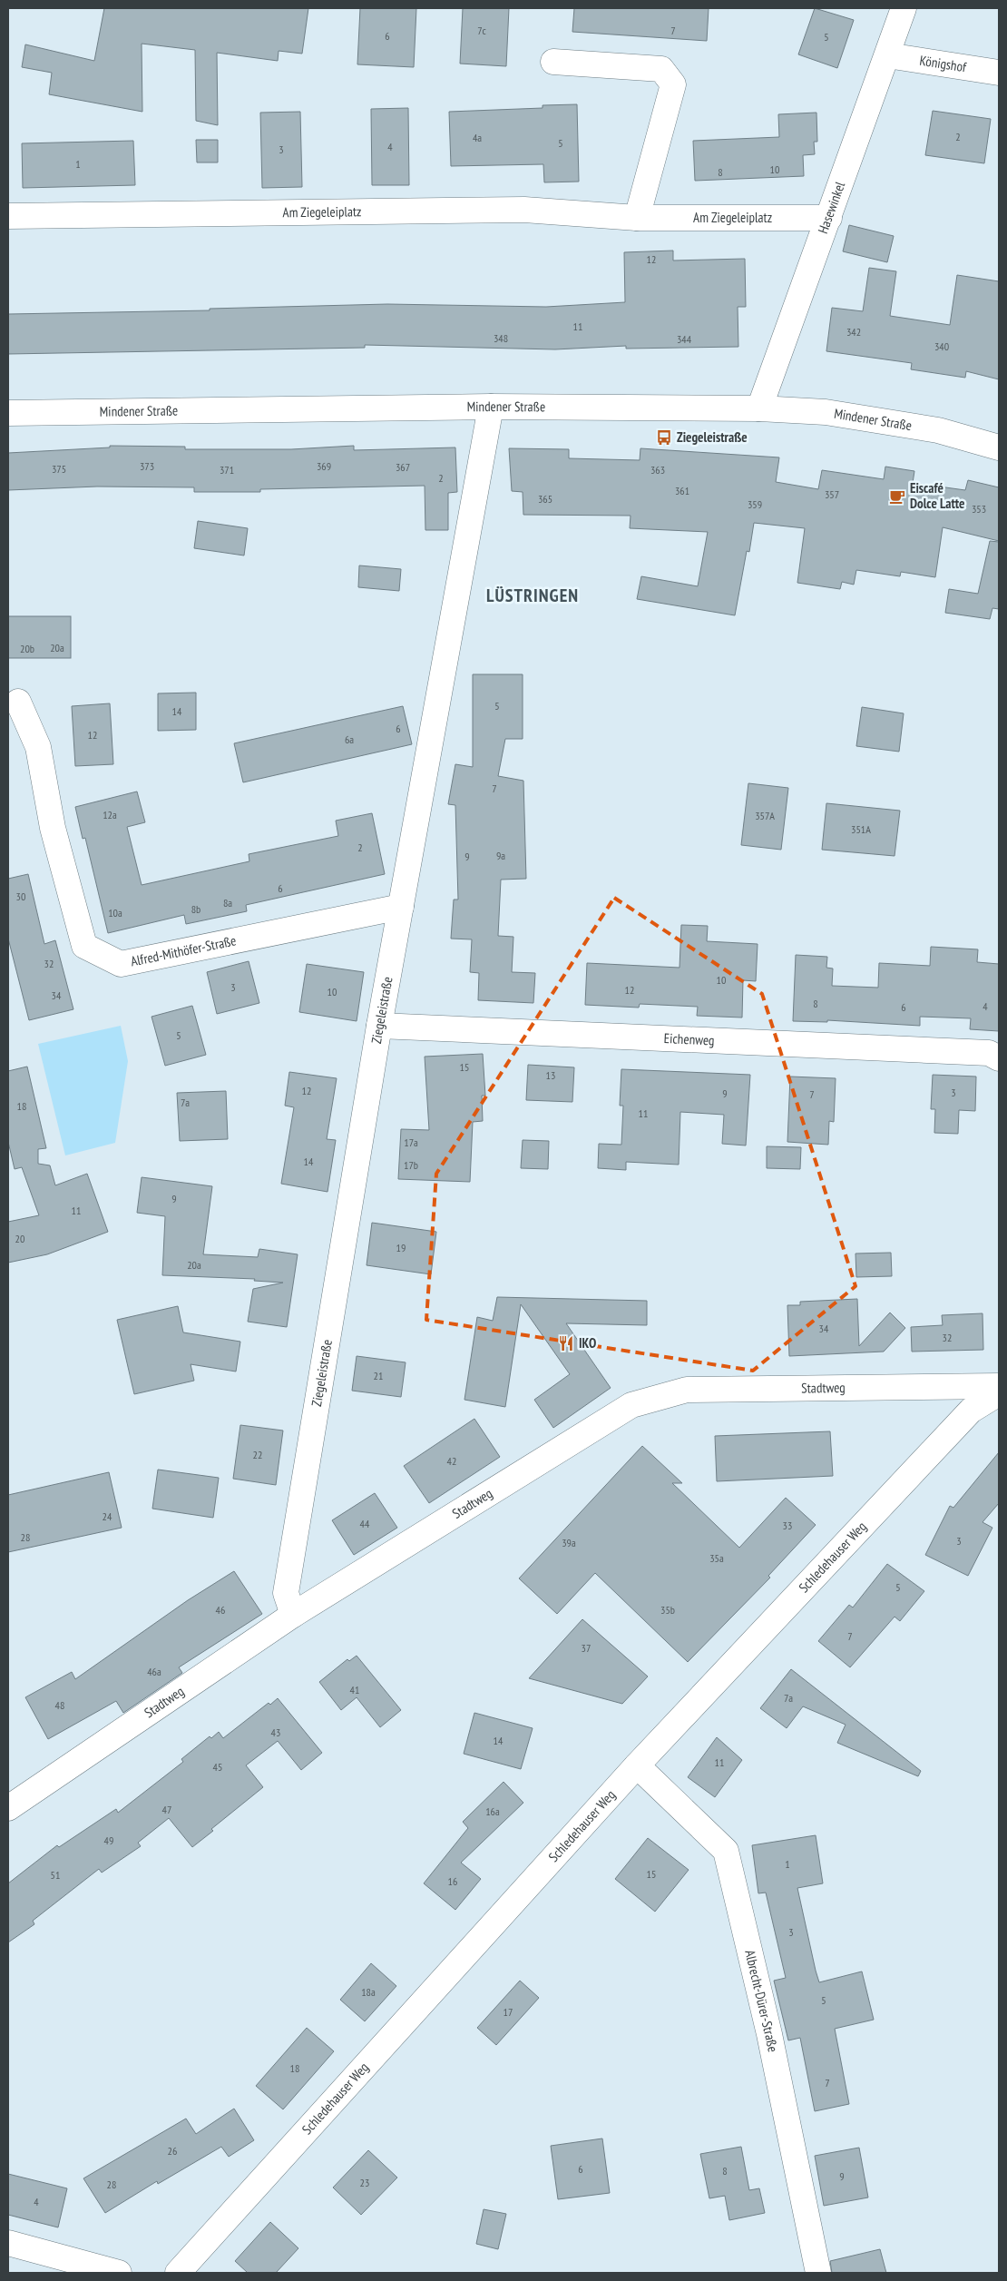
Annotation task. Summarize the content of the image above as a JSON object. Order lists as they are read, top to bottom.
{
  "streets": {
    "street": [
      "Königshof",
      "Hasewinkel",
      "Am Ziegeleiplatz",
      "Mindener Straße",
      "Alfred-Mithöfer-Straße",
      "Ziegeleistraße",
      "Eichenweg",
      "Stadtweg",
      "Schledehauser Weg",
      "Albrecht-Dürer-Straße"
    ]
  },
  "crossings": [
    ["Königshof", "Hasewinkel"],
    ["Hasewinkel", "Am Ziegeleiplatz"],
    ["Hasewinkel", "Mindener Straße"],
    ["Mindener Straße", "Ziegeleistraße"],
    ["Alfred-Mithöfer-Straße", "Ziegeleistraße"],
    ["Ziegeleistraße", "Eichenweg"],
    ["Ziegeleistraße", "Stadtweg"],
    ["Schledehauser Weg", "Albrecht-Dürer-Straße"]
  ],
  "districts": ["LÜSTRINGEN"],
  "places": {
    "bus stop": ["Ziegeleistraße"],
    "cafe": ["Eiscafé Dolce Latte"],
    "restaurant": ["IKO"]
  },
  "house_numbers": [
    "7c",
    "7",
    "6",
    "5",
    "2",
    "4a",
    "5",
    "4",
    "3",
    "1",
    "10",
    "8",
    "12",
    "11",
    "342",
    "348",
    "344",
    "340",
    "373",
    "369",
    "367",
    "375",
    "371",
    "363",
    "2",
    "361",
    "357",
    "365",
    "359",
    "353",
    "20a",
    "20b",
    "5",
    "14",
    "6",
    "12",
    "6a",
    "7",
    "12a",
    "357A",
    "351A",
    "2",
    "9a",
    "9",
    "6",
    "30",
    "8a",
    "8b",
    "10a",
    "32",
    "10",
    "3",
    "12",
    "10",
    "34",
    "8",
    "4",
    "6",
    "5",
    "15",
    "13",
    "12",
    "3",
    "9",
    "7",
    "7a",
    "18",
    "11",
    "17a",
    "14",
    "17b",
    "9",
    "11",
    "20",
    "19",
    "20a",
    "34",
    "32",
    "21",
    "22",
    "42",
    "24",
    "44",
    "33",
    "28",
    "3",
    "39a",
    "35a",
    "5",
    "46",
    "35b",
    "7",
    "37",
    "46a",
    "41",
    "7a",
    "48",
    "43",
    "14",
    "11",
    "45",
    "47",
    "16a",
    "49",
    "1",
    "15",
    "51",
    "16",
    "3",
    "18a",
    "5",
    "17",
    "18",
    "7",
    "26",
    "6",
    "8",
    "9",
    "23",
    "28",
    "4"
  ]
}
